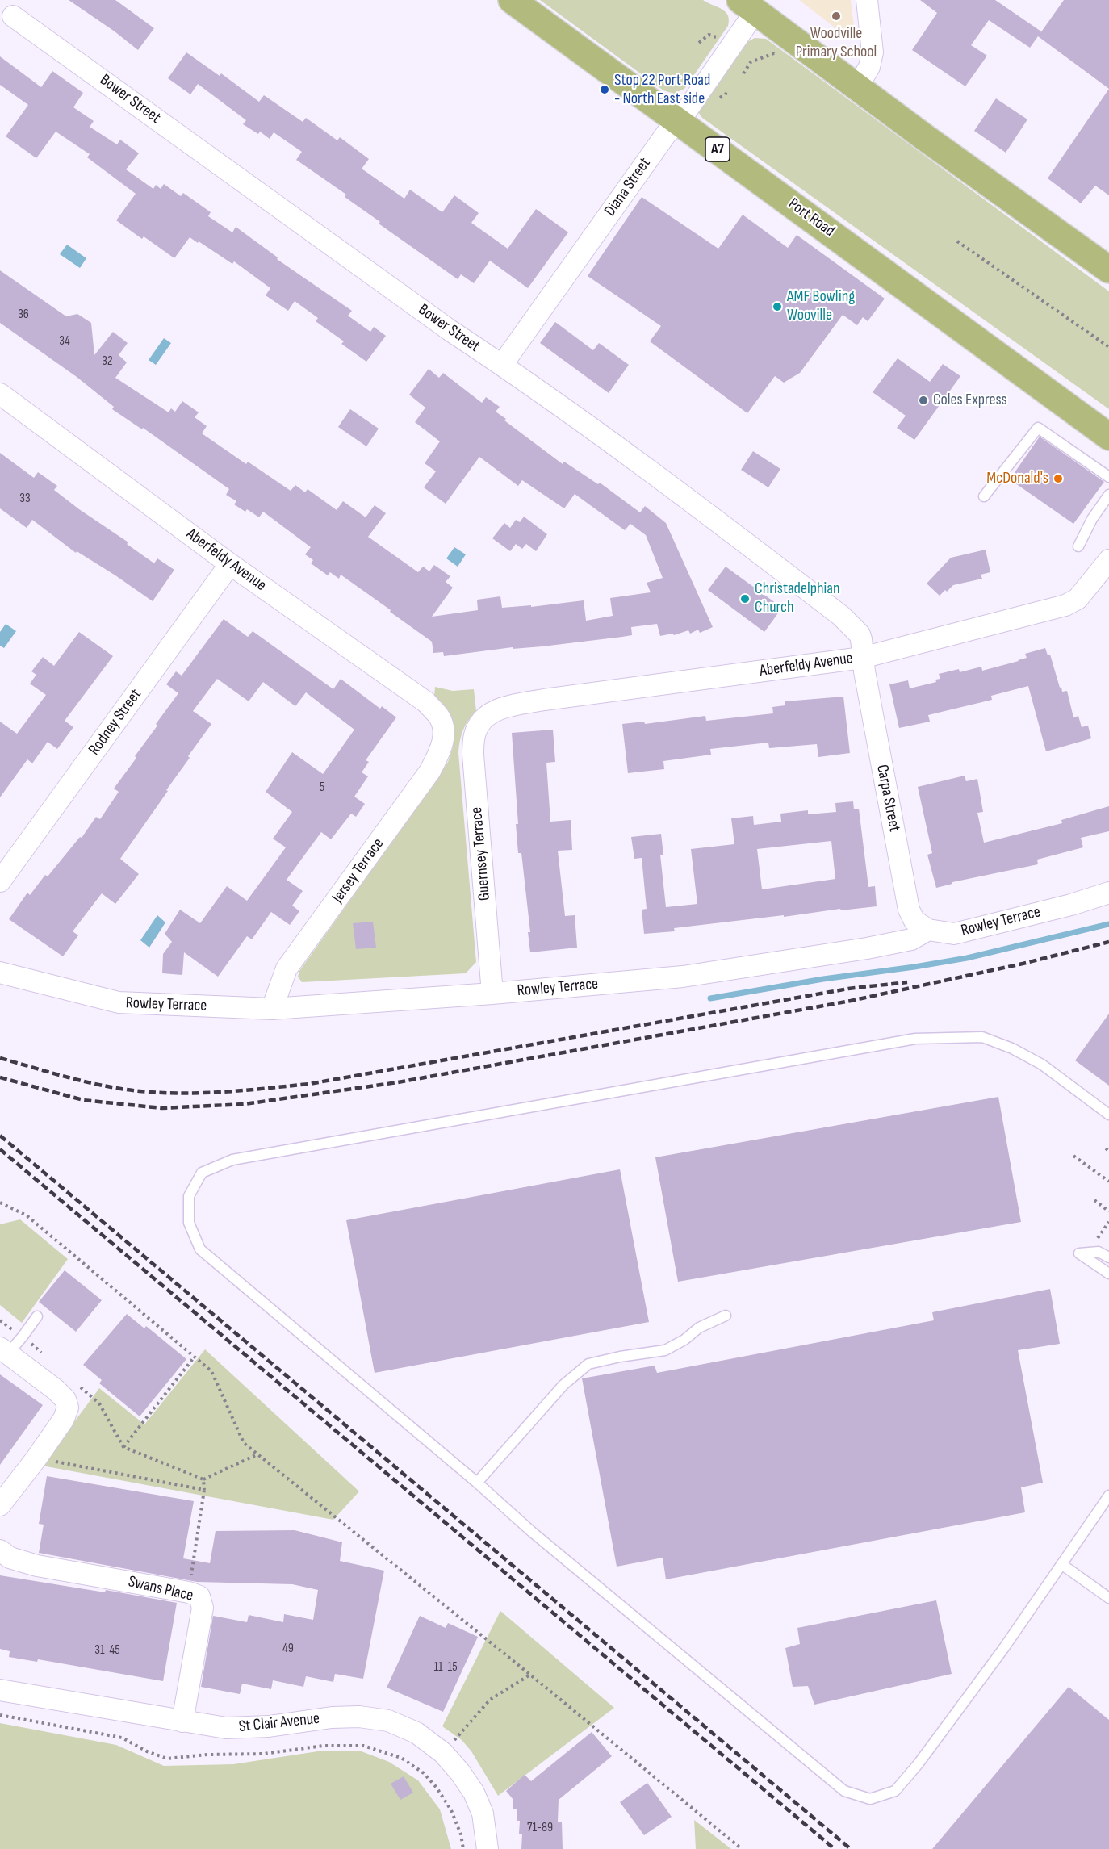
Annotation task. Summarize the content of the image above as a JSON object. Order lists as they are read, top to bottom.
{
  "streets": {
    "highway": ["A7", "Port Road"],
    "street": [
      "Bower Street",
      "Diana Street",
      "Aberfeldy Avenue",
      "Rodney Street",
      "Carpa Street",
      "Guernsey Terrace",
      "Jersey Terrace",
      "Rowley Terrace",
      "Swans Place",
      "St Clair Avenue"
    ]
  },
  "crossings": [
    ["Bower Street", "Diana Street"],
    ["Bower Street", "Aberfeldy Avenue"],
    ["Bower Street", "Carpa Street"],
    ["Diana Street", "Port Road"],
    ["Aberfeldy Avenue", "Rodney Street"],
    ["Aberfeldy Avenue", "Carpa Street"],
    ["Aberfeldy Avenue", "Guernsey Terrace"],
    ["Aberfeldy Avenue", "Jersey Terrace"],
    ["Carpa Street", "Rowley Terrace"],
    ["Guernsey Terrace", "Rowley Terrace"],
    ["Jersey Terrace", "Rowley Terrace"],
    ["Swans Place", "St Clair Avenue"]
  ],
  "places": [
    "Woodville Primary School",
    "Stop 22 Port Road - North East side",
    "AMF Bowling Wooville",
    "Coles Express",
    "McDonald's",
    "Christadelphian Church"
  ],
  "house_numbers": [
    "36",
    "34",
    "32",
    "33",
    "5",
    "49",
    "31-45",
    "11-15",
    "71-89"
  ]
}
